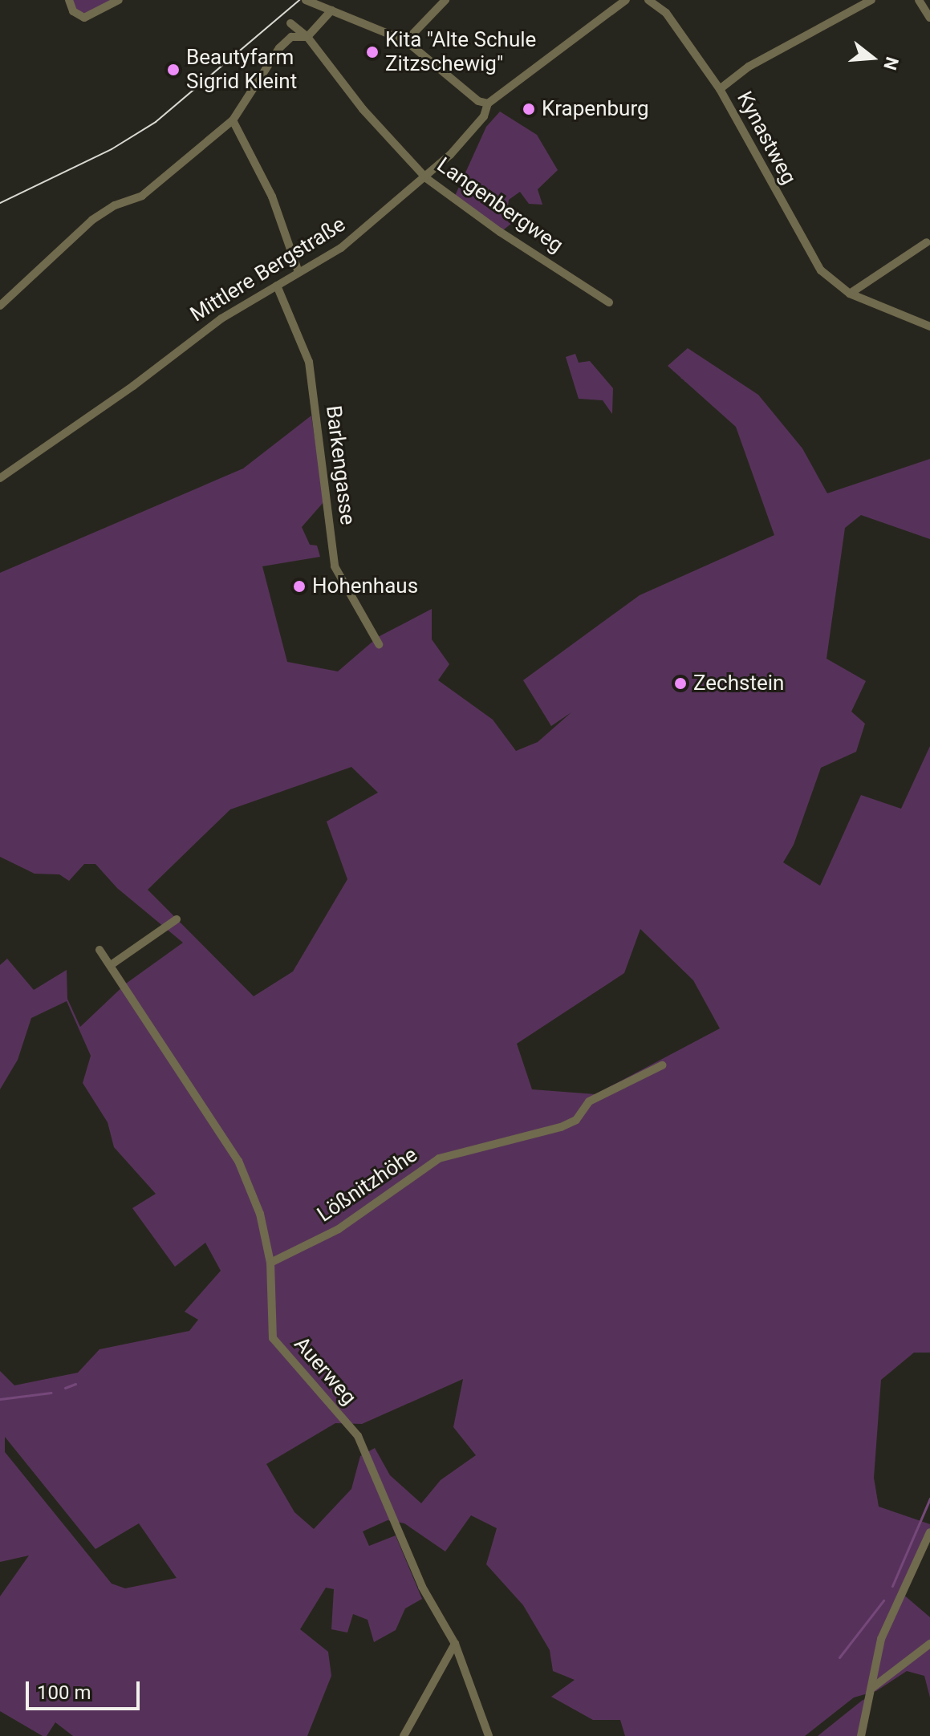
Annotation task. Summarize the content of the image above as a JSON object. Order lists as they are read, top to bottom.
{
  "streets": {
    "street": [
      "Kynastweg",
      "Langenbergweg",
      "Mittlere Bergstraße",
      "Barkengasse",
      "Lößnitzhöhe",
      "Auerweg"
    ]
  },
  "crossings": [
    ["Langenbergweg", "Mittlere Bergstraße"],
    ["Mittlere Bergstraße", "Barkengasse"],
    ["Lößnitzhöhe", "Auerweg"]
  ],
  "places": [
    "Kita \"Alte Schule Zitzschewig\"",
    "Beautyfarm Sigrid Kleint",
    "Krapenburg",
    "Hohenhaus",
    "Zechstein"
  ],
  "scale_bar": "100 m",
  "north": "right"
}
